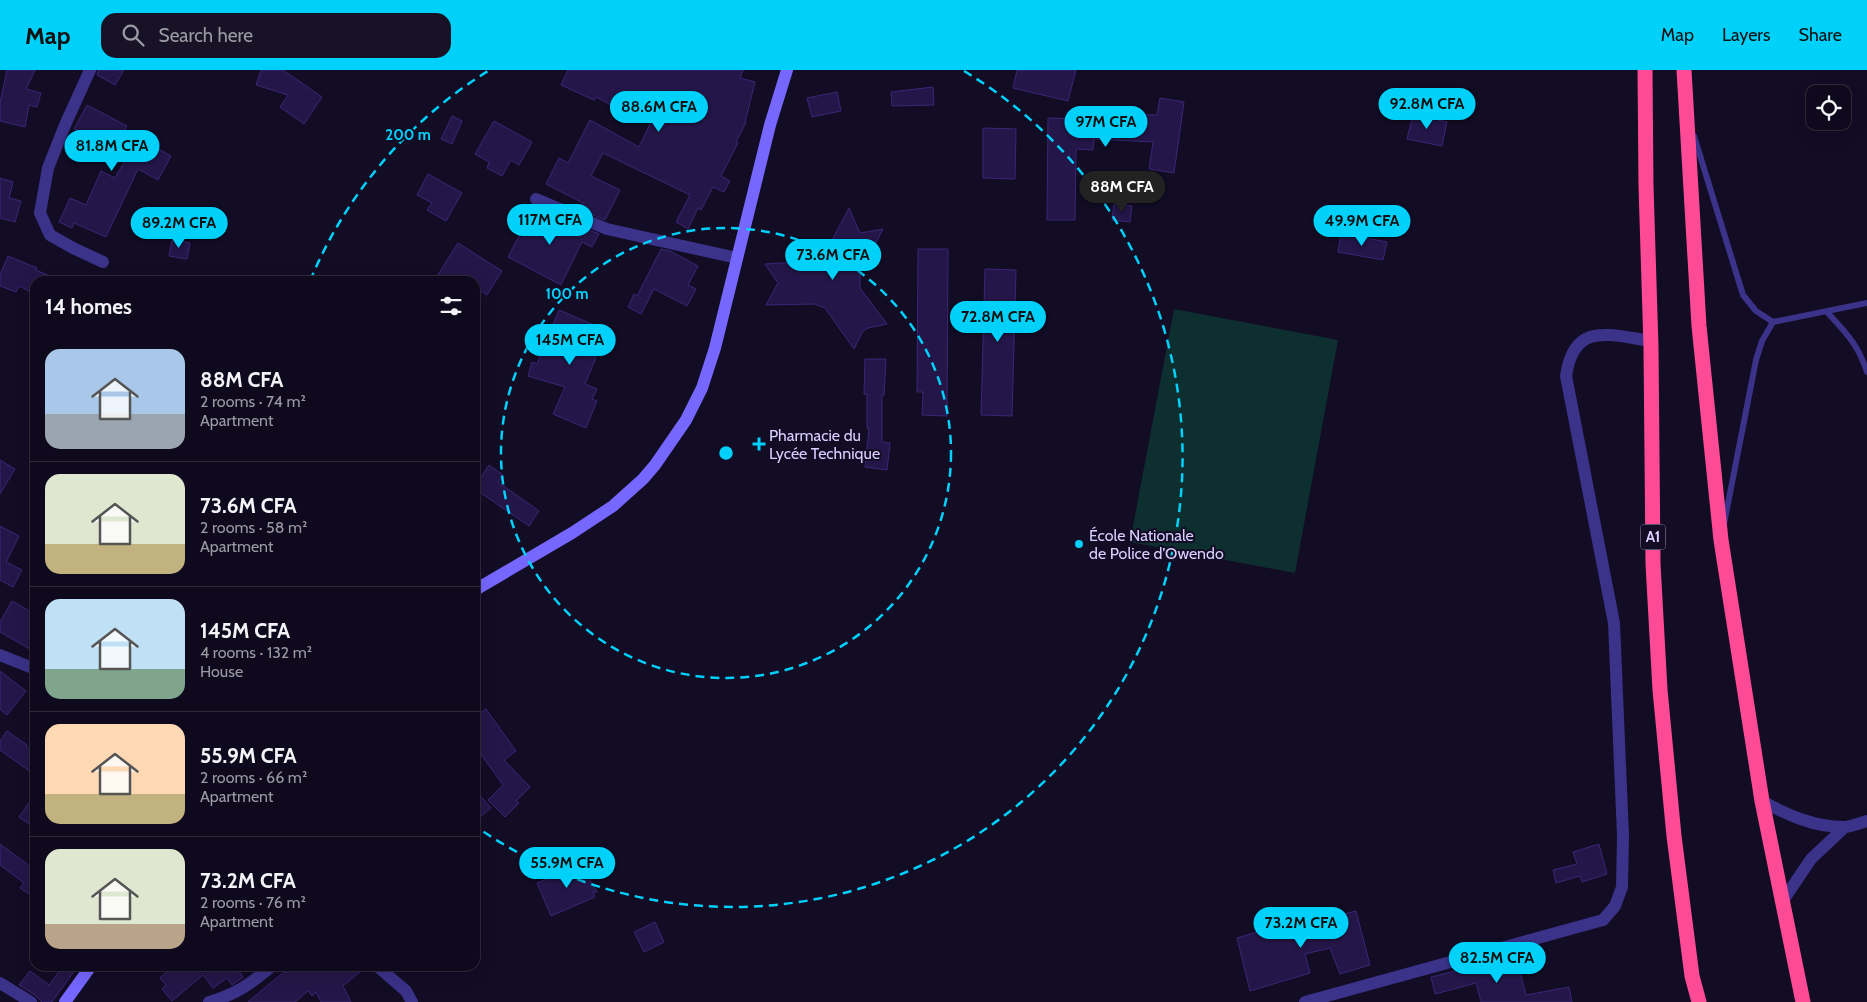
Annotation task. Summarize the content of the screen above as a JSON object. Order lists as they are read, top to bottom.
{
  "streets": {
    "highway": ["A1"]
  },
  "places": {
    "health": ["Pharmacie du Lycée Technique"],
    "other": ["École Nationale de Police d’Owendo"]
  },
  "page": {
    "header": "Map",
    "search": "Search here",
    "nav": ["Map", "Layers", "Share"],
    "price": [
      "92.8M CFA",
      "88.6M CFA",
      "97M CFA",
      "81.8M CFA",
      "88M CFA",
      "117M CFA",
      "49.9M CFA",
      "89.2M CFA",
      "73.6M CFA",
      "72.8M CFA",
      "145M CFA",
      "55.9M CFA",
      "73.2M CFA",
      "82.5M CFA"
    ],
    "heading": "14 homes",
    "list": [
      {
        "name": "88M CFA",
        "note": "2 rooms · 74 m² · Apartment"
      },
      {
        "name": "73.6M CFA",
        "note": "2 rooms · 58 m² · Apartment"
      },
      {
        "name": "145M CFA",
        "note": "4 rooms · 132 m² · House"
      },
      {
        "name": "55.9M CFA",
        "note": "2 rooms · 66 m² · Apartment"
      },
      {
        "name": "73.2M CFA",
        "note": "2 rooms · 76 m² · Apartment"
      }
    ]
  },
  "rings": ["200 m", "100 m"]
}
